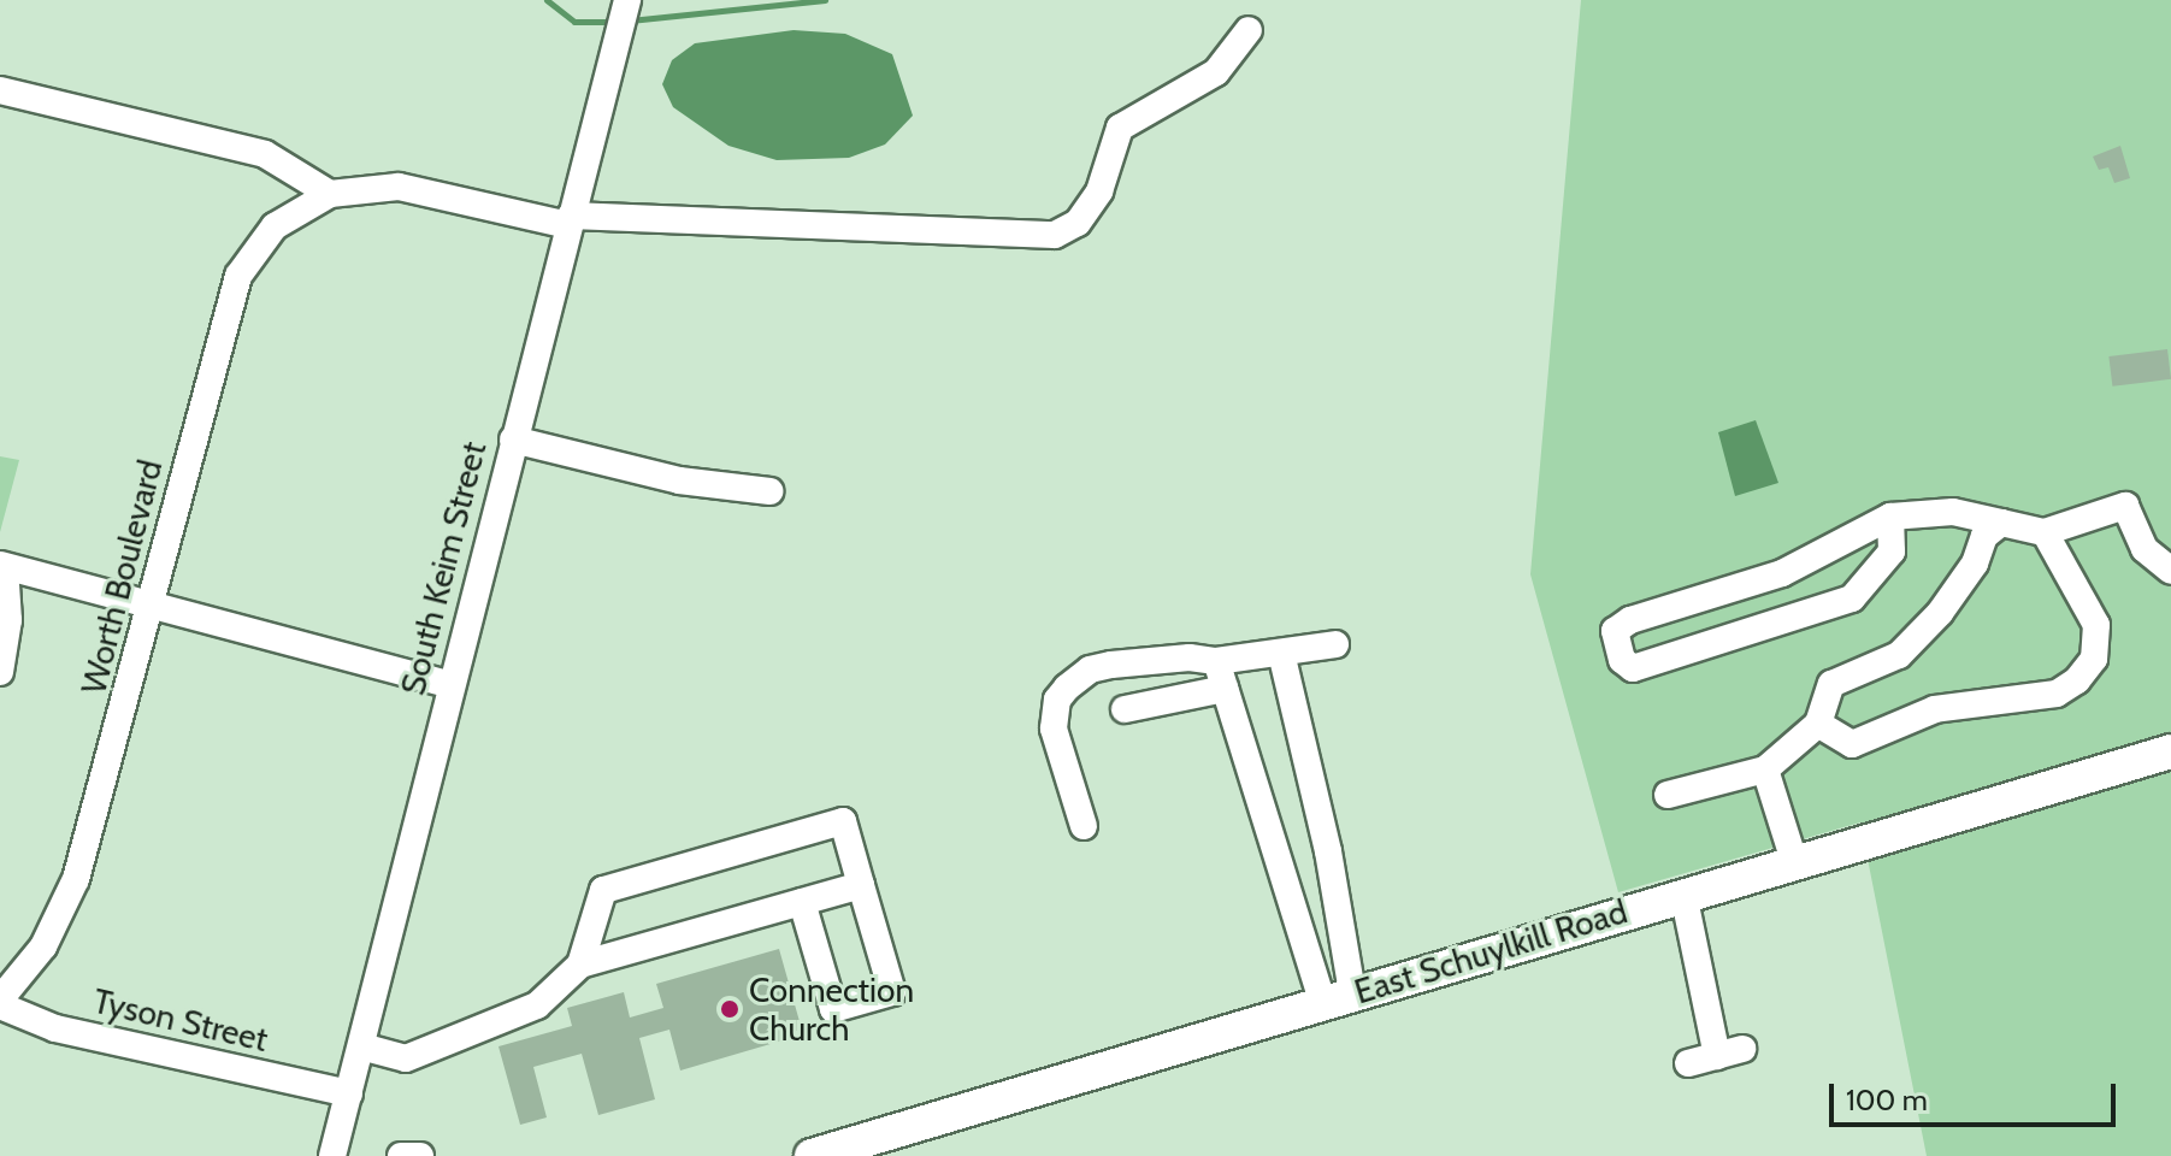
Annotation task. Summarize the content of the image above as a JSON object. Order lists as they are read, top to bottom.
{
  "streets": {
    "main road": ["East Schuylkill Road"],
    "street": ["South Keim Street", "Worth Boulevard", "Tyson Street"]
  },
  "crossings": [
    ["South Keim Street", "Tyson Street"],
    ["Worth Boulevard", "Tyson Street"]
  ],
  "places": ["Connection Church"],
  "scale_bar": "100 m"
}
